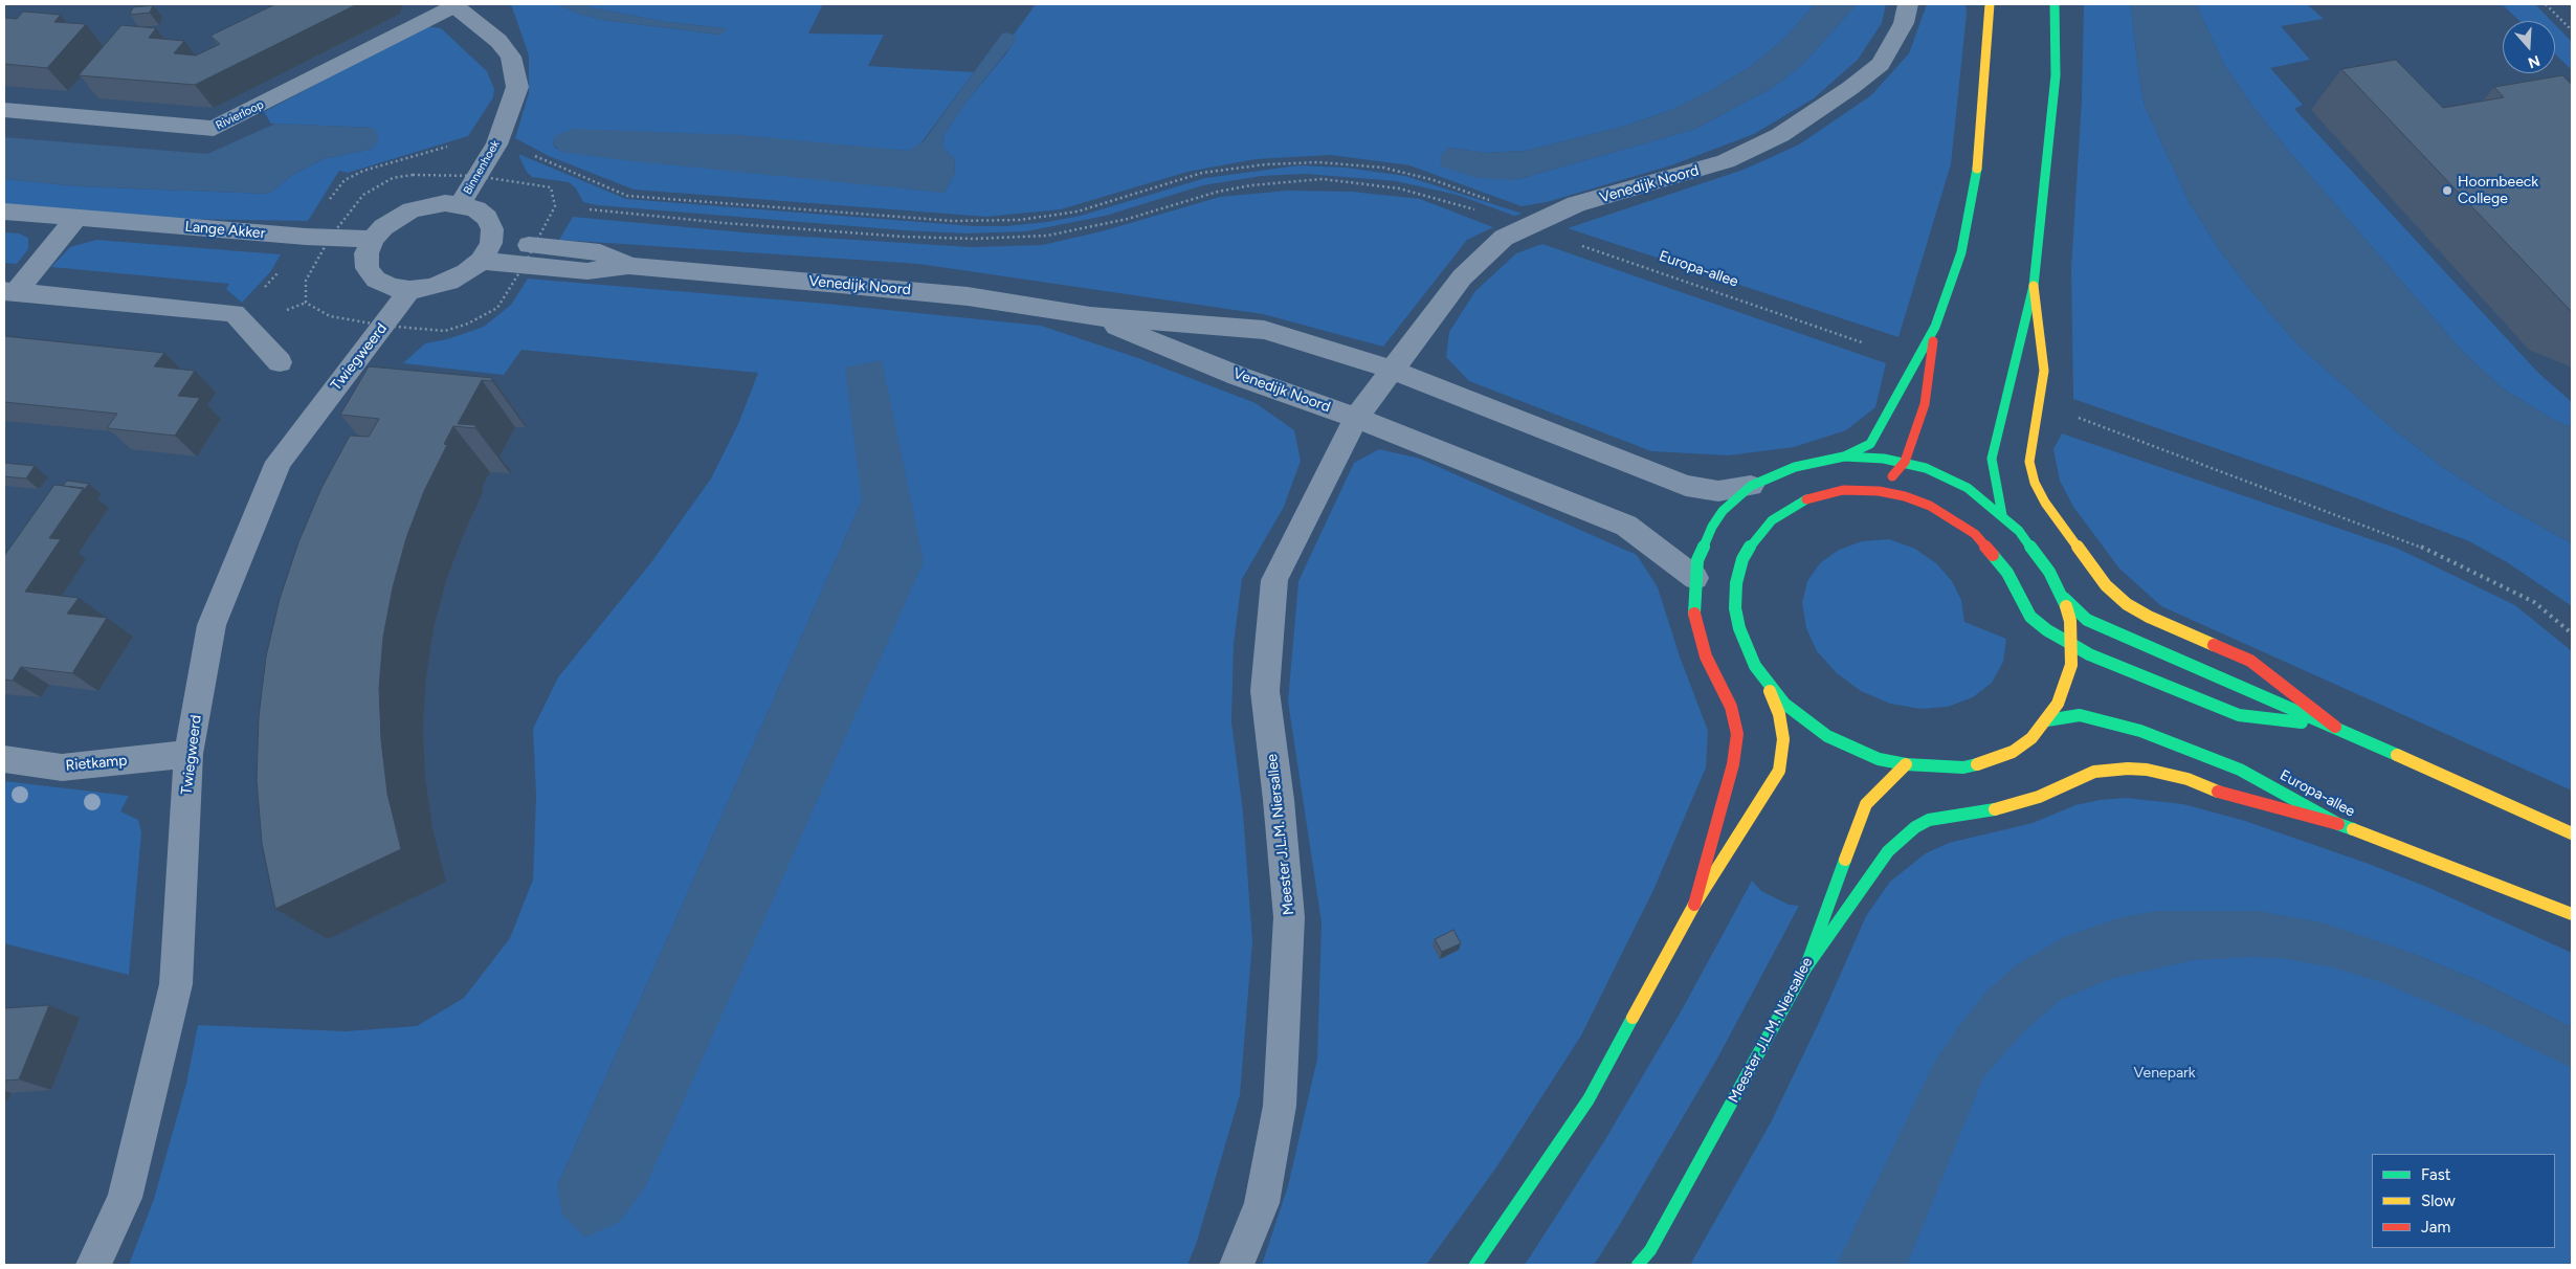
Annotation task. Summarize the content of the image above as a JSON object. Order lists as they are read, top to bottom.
{
  "streets": {
    "main road": ["Europa-allee", "Meester J.L.M. Niersallee"],
    "street": [
      "Rivierloop",
      "Binnenhoek",
      "Venedijk Noord",
      "Lange Akker",
      "Twiegweerd",
      "Rietkamp"
    ]
  },
  "crossings": [
    ["Rivierloop", "Binnenhoek"],
    ["Binnenhoek", "Venedijk Noord"],
    ["Binnenhoek", "Lange Akker"],
    ["Binnenhoek", "Twiegweerd"],
    ["Venedijk Noord", "Lange Akker"],
    ["Venedijk Noord", "Europa-allee"],
    ["Venedijk Noord", "Twiegweerd"],
    ["Venedijk Noord", "Meester J.L.M. Niersallee"],
    ["Lange Akker", "Twiegweerd"],
    ["Twiegweerd", "Rietkamp"]
  ],
  "parks": ["Venepark"],
  "places": ["Hoornbeeck College"],
  "legend": ["Fast", "Slow", "Jam"],
  "north": "bottom"
}
